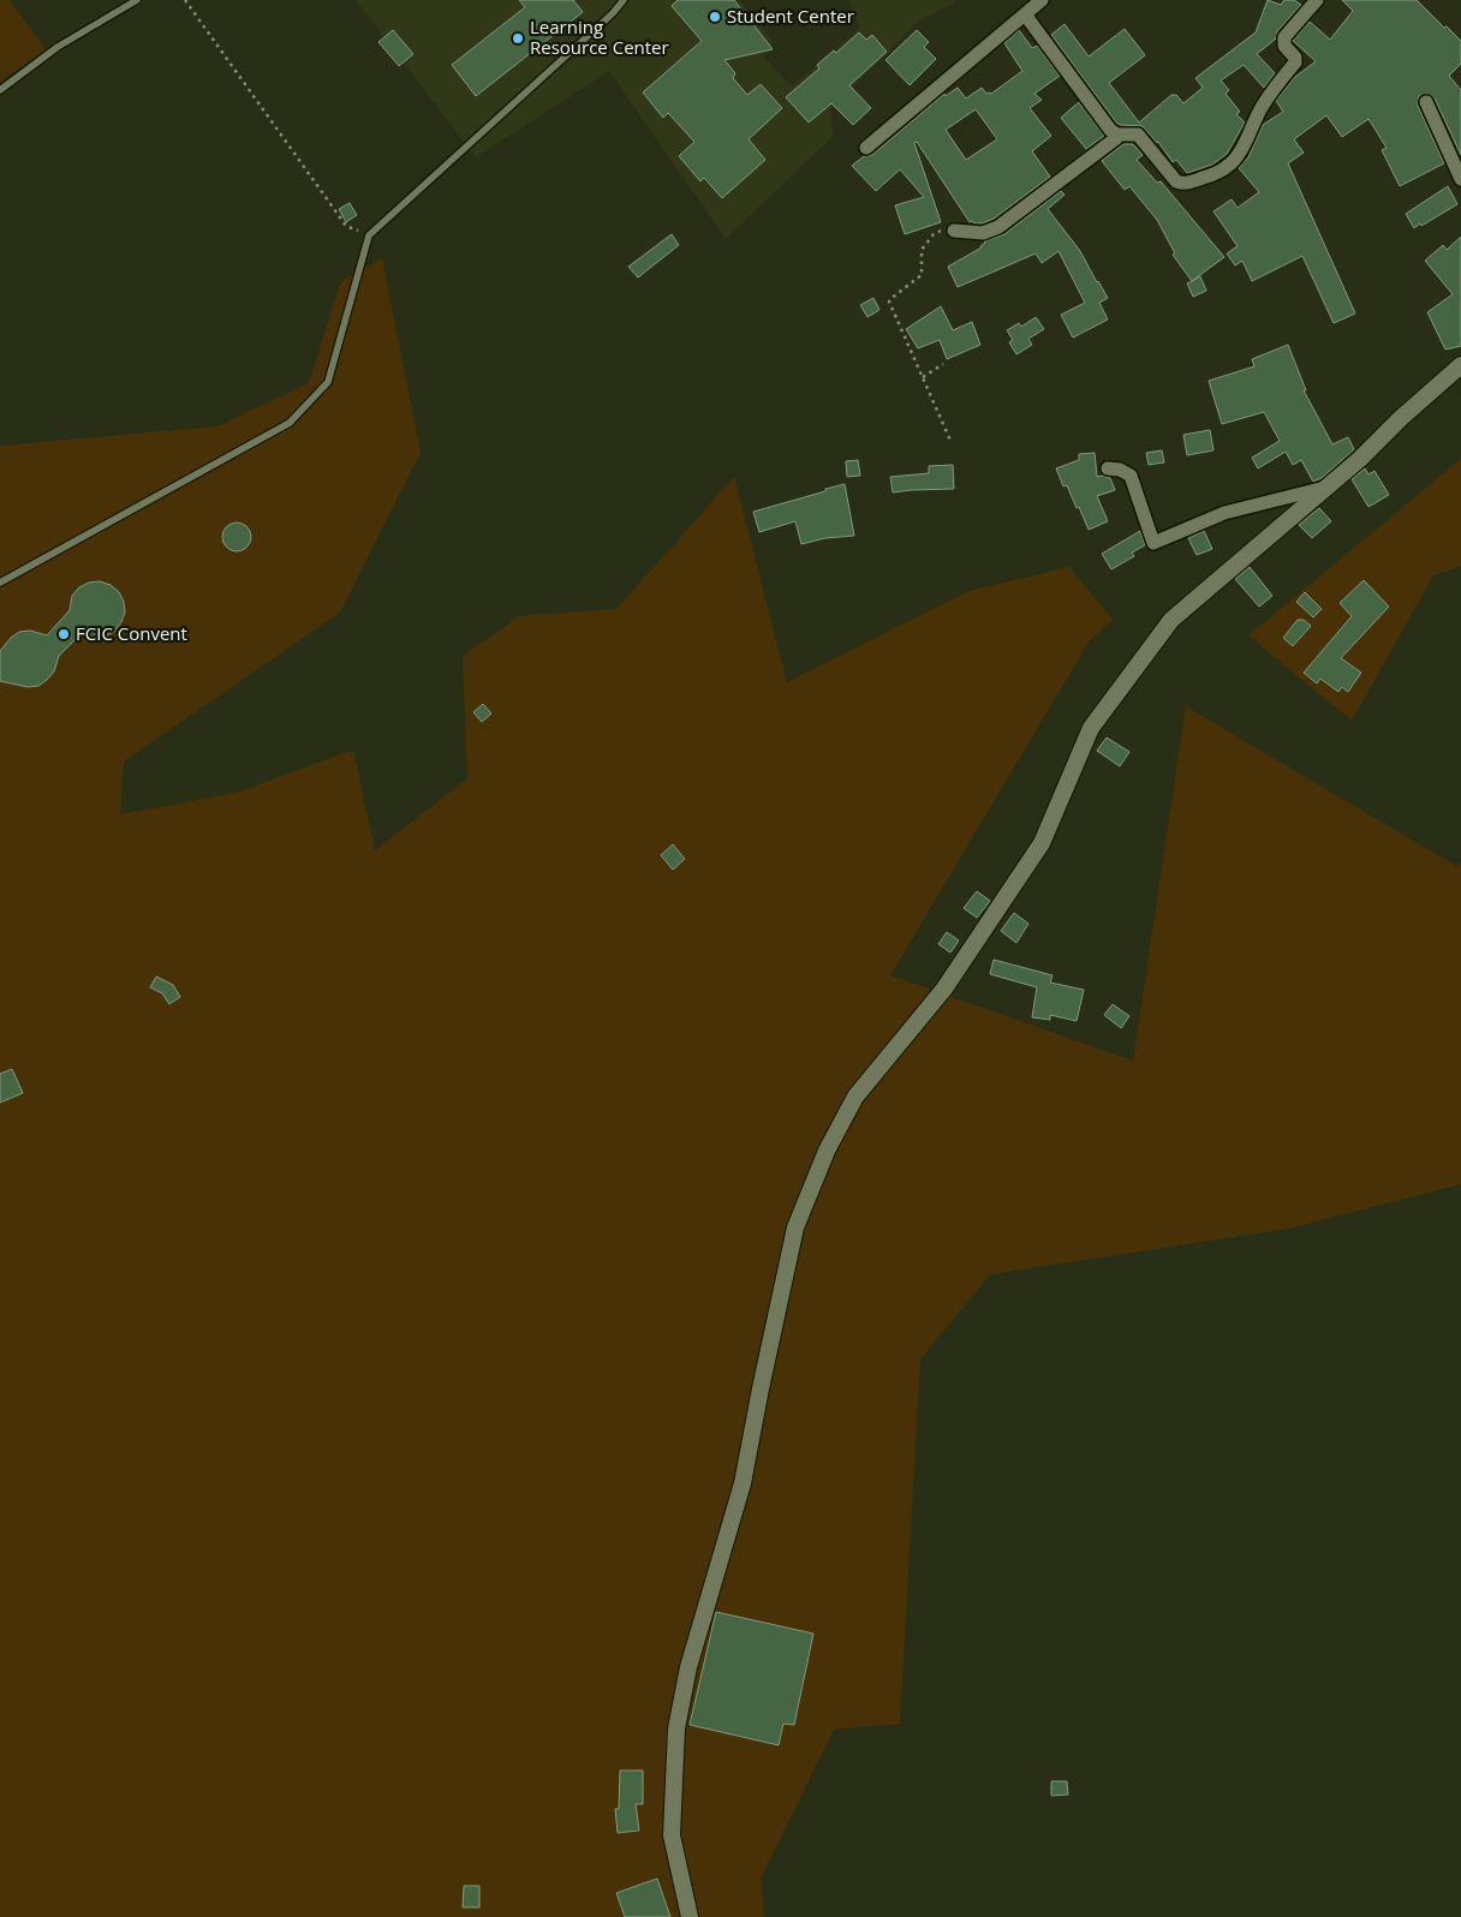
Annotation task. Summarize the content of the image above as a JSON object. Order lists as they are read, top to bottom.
{
  "places": ["Student Center", "Learning Resource Center", "FCIC Convent"]
}
